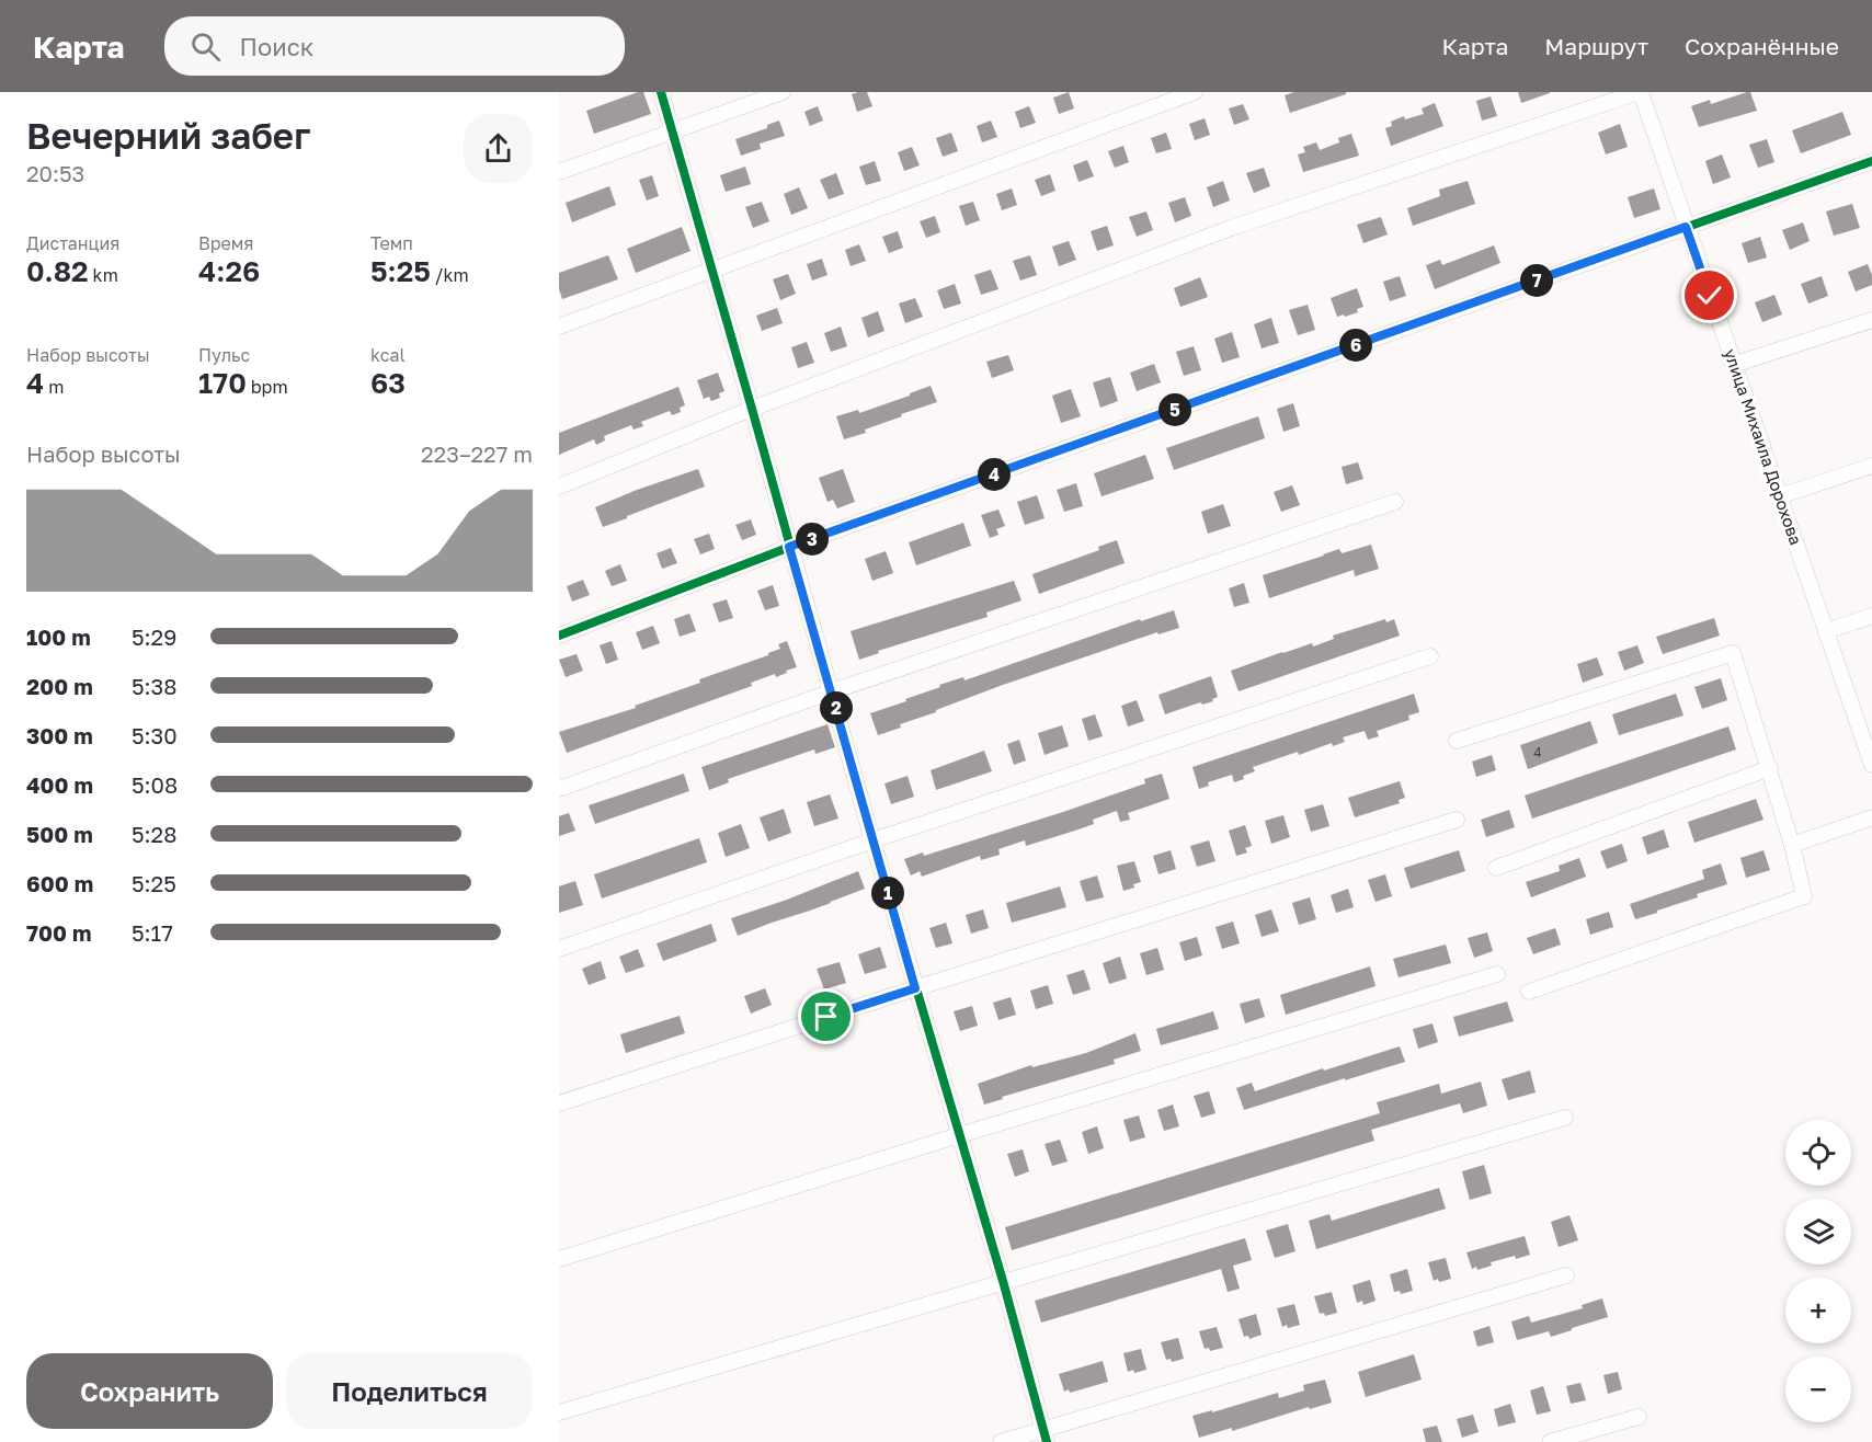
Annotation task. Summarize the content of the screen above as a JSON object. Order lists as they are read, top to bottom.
{
  "streets": {
    "street": ["улица Михаила Дорохова"]
  },
  "house_numbers": ["4"],
  "page": {
    "header": "Карта",
    "search": "Поиск",
    "nav": ["Карта", "Маршрут", "Сохранённые"],
    "heading": ["Вечерний забег", "20:53"],
    "stats": [
      ["Дистанция", "0.82 km"],
      ["Время", "4:26"],
      ["Темп", "5:25 /km"],
      ["Набор высоты", "4 m"],
      ["Пульс", "170 bpm"],
      ["kcal", "63"]
    ],
    "pins": [
      "7",
      "6",
      "5",
      "4",
      "3",
      "2",
      "1"
    ],
    "chart": ["Набор высоты", "223–227 m"],
    "list": [
      {
        "name": "100 m",
        "note": "5:29"
      },
      {
        "name": "200 m",
        "note": "5:38"
      },
      {
        "name": "300 m",
        "note": "5:30"
      },
      {
        "name": "400 m",
        "note": "5:08"
      },
      {
        "name": "500 m",
        "note": "5:28"
      },
      {
        "name": "600 m",
        "note": "5:25"
      },
      {
        "name": "700 m",
        "note": "5:17"
      }
    ],
    "map_buttons": ["+", "−"],
    "buttons": ["Сохранить", "Поделиться"]
  }
}
